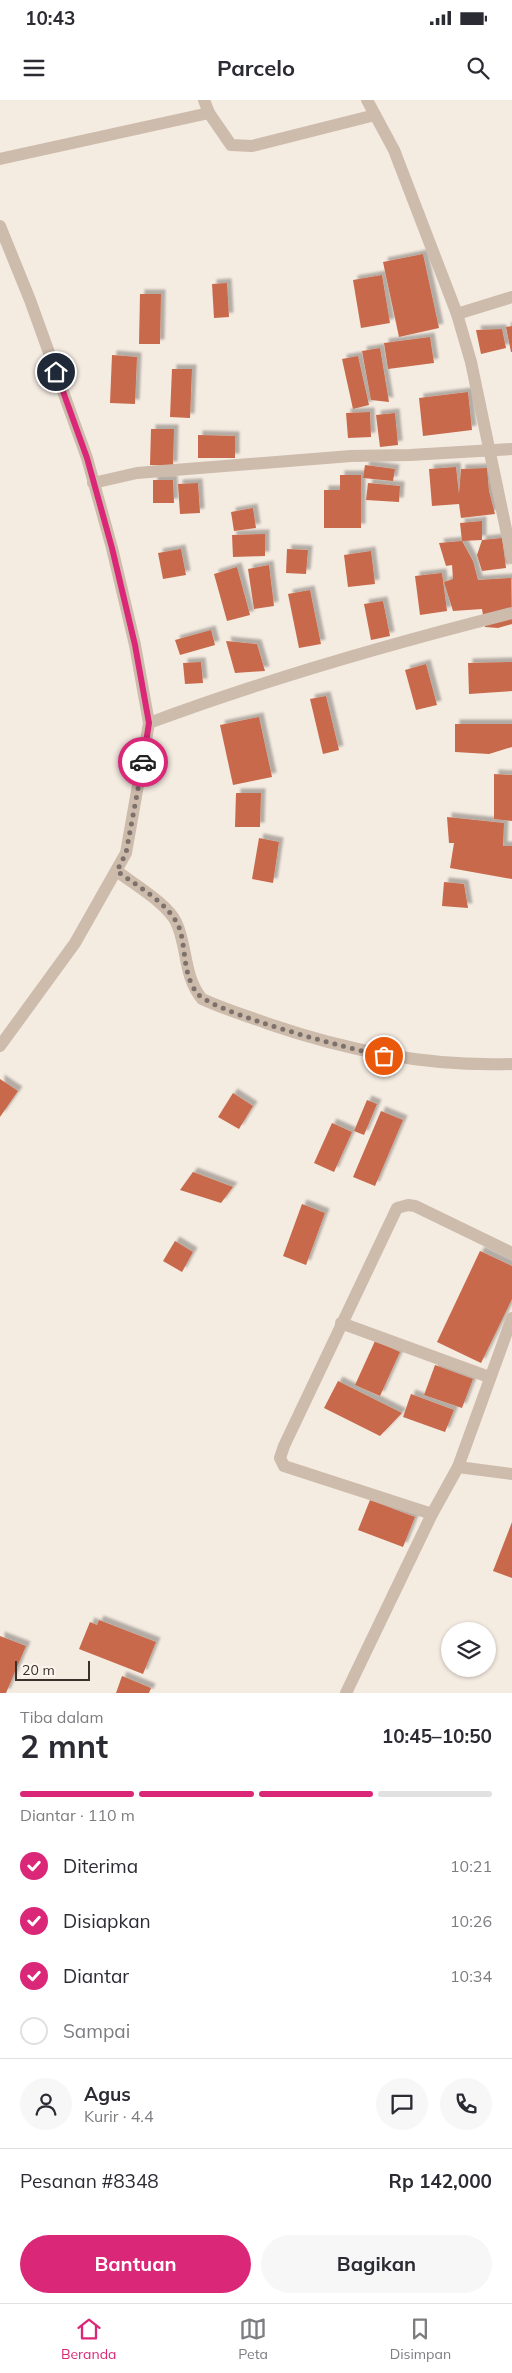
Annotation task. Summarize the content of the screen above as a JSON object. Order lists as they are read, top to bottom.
{
  "scale_bar": "20 m",
  "page": {
    "status": "10:43",
    "header": "Parcelo",
    "scale": "20 m",
    "heading": ["2 mnt", "Tiba dalam", "10:45–10:50"],
    "panel": [
      "Agus",
      "Kurir · 4.4",
      "Pesanan #8348",
      "Rp 142,000"
    ],
    "bar": "Diantar · 110 m",
    "list": [
      ["Diterima", "10:21"],
      ["Disiapkan", "10:26"],
      ["Diantar", "10:34"],
      "Sampai"
    ],
    "buttons": ["Bantuan", "Bagikan"],
    "tabs": ["Beranda", "Peta", "Disimpan"]
  }
}
